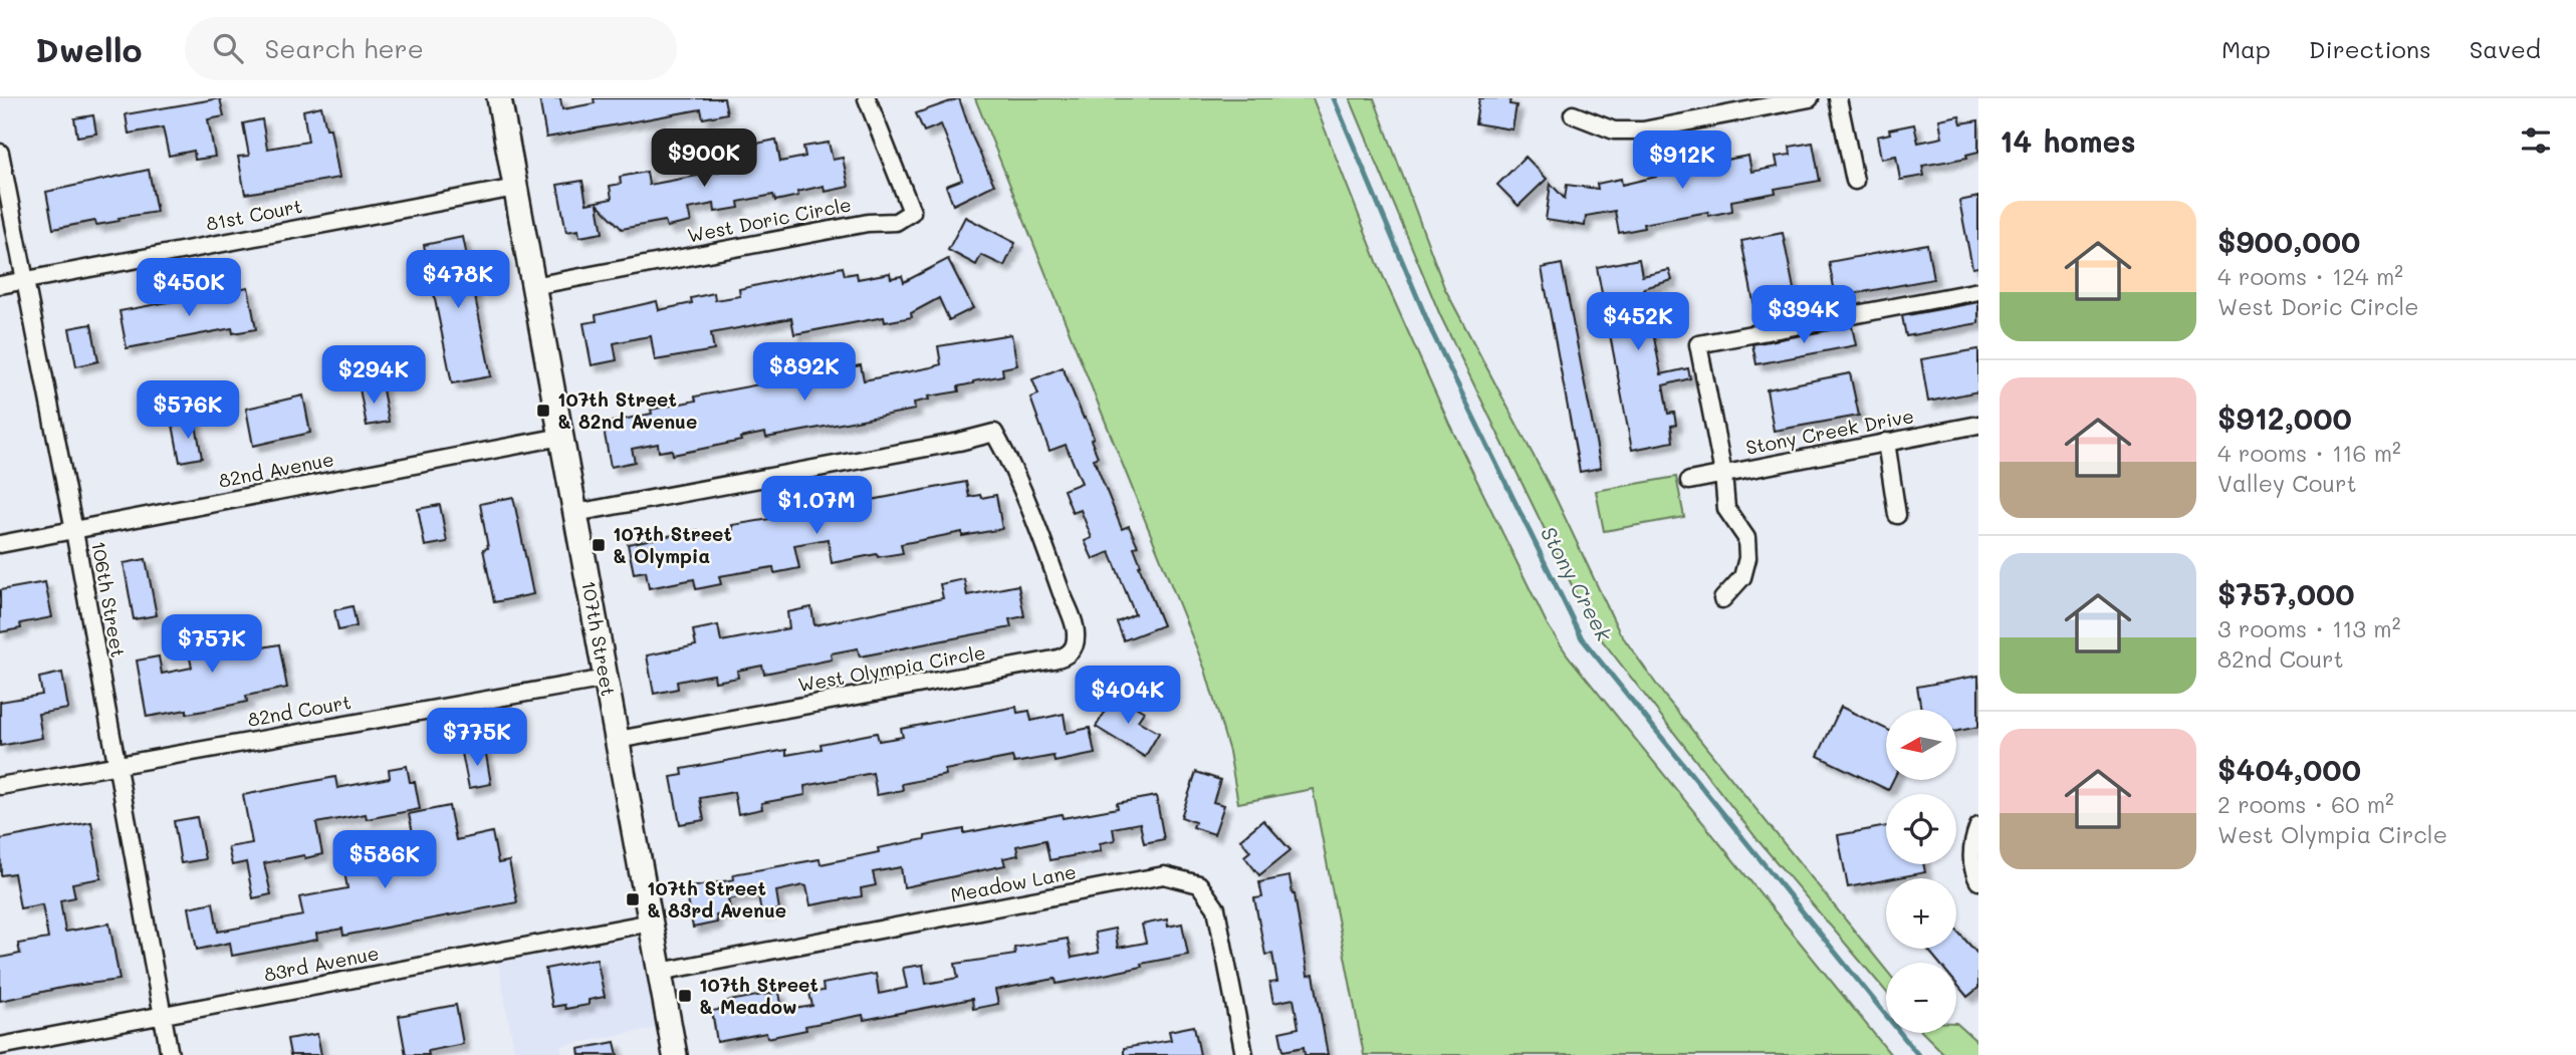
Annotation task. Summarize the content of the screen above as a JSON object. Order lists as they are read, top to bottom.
{
  "streets": {
    "street": [
      "81st Court",
      "West Doric Circle",
      "Stony Creek Drive",
      "82nd Avenue",
      "106th Street",
      "107th Street",
      "West Olympia Circle",
      "82nd Court",
      "Meadow Lane",
      "83rd Avenue"
    ]
  },
  "crossings": [
    ["81st Court", "106th Street"],
    ["81st Court", "107th Street"],
    ["West Doric Circle", "107th Street"],
    ["82nd Avenue", "106th Street"],
    ["82nd Avenue", "107th Street"],
    ["106th Street", "82nd Court"],
    ["106th Street", "83rd Avenue"],
    ["107th Street", "West Olympia Circle"],
    ["107th Street", "82nd Court"],
    ["107th Street", "Meadow Lane"],
    ["107th Street", "83rd Avenue"]
  ],
  "water": ["Stony Creek"],
  "places": {
    "transit": [
      "107th Street & 82nd Avenue",
      "107th Street & Olympia",
      "107th Street & 83rd Avenue",
      "107th Street & Meadow"
    ]
  },
  "north": "left",
  "page": {
    "header": "Dwello",
    "search": "Search here",
    "nav": ["Map", "Directions", "Saved"],
    "heading": "14 homes",
    "price": [
      "$900K",
      "$912K",
      "$478K",
      "$450K",
      "$394K",
      "$452K",
      "$892K",
      "$294K",
      "$576K",
      "$1.07M",
      "$757K",
      "$404K",
      "$775K",
      "$586K"
    ],
    "list": [
      {
        "name": "$900,000",
        "note": "4 rooms · 124 m² · West Doric Circle"
      },
      {
        "name": "$912,000",
        "note": "4 rooms · 116 m² · Valley Court"
      },
      {
        "name": "$757,000",
        "note": "3 rooms · 113 m² · 82nd Court"
      },
      {
        "name": "$404,000",
        "note": "2 rooms · 60 m² · West Olympia Circle"
      }
    ],
    "map_buttons": ["+", "−"]
  }
}
